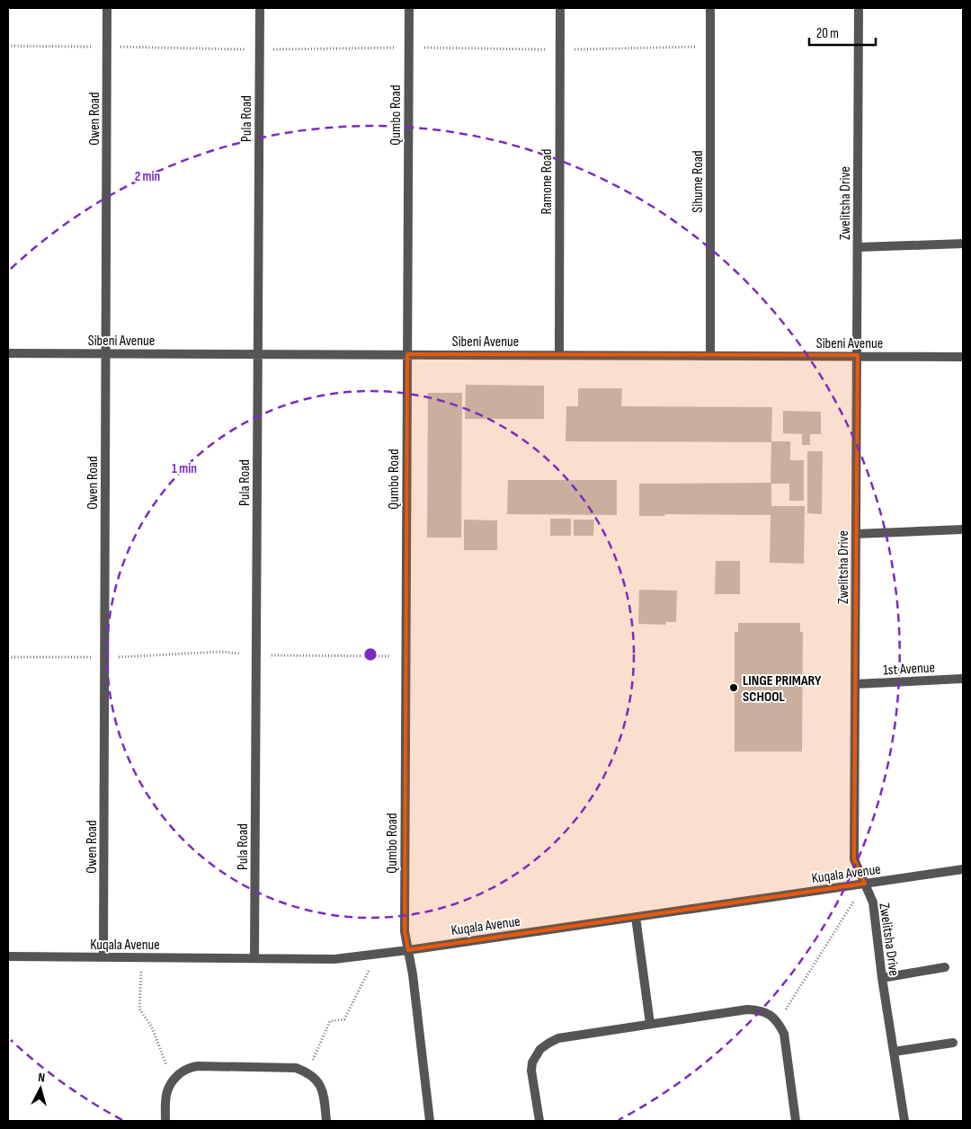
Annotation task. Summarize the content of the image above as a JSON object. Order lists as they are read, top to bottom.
{
  "streets": {
    "street": [
      "Qumbo Road",
      "Owen Road",
      "Pula Road",
      "Ramone Road",
      "Sihume Road",
      "Zwelitsha Drive",
      "Sibeni Avenue",
      "1st Avenue",
      "Kuqala Avenue"
    ]
  },
  "crossings": [
    ["Qumbo Road", "Sibeni Avenue"],
    ["Qumbo Road", "Kuqala Avenue"],
    ["Owen Road", "Sibeni Avenue"],
    ["Owen Road", "Kuqala Avenue"],
    ["Pula Road", "Sibeni Avenue"],
    ["Pula Road", "Kuqala Avenue"],
    ["Ramone Road", "Sibeni Avenue"],
    ["Sihume Road", "Sibeni Avenue"],
    ["Zwelitsha Drive", "Sibeni Avenue"],
    ["Zwelitsha Drive", "1st Avenue"],
    ["Zwelitsha Drive", "Kuqala Avenue"]
  ],
  "places": ["LINGE PRIMARY SCHOOL"],
  "scale_bar": "20 m",
  "north": "top",
  "rings": ["2 min", "1 min"]
}
